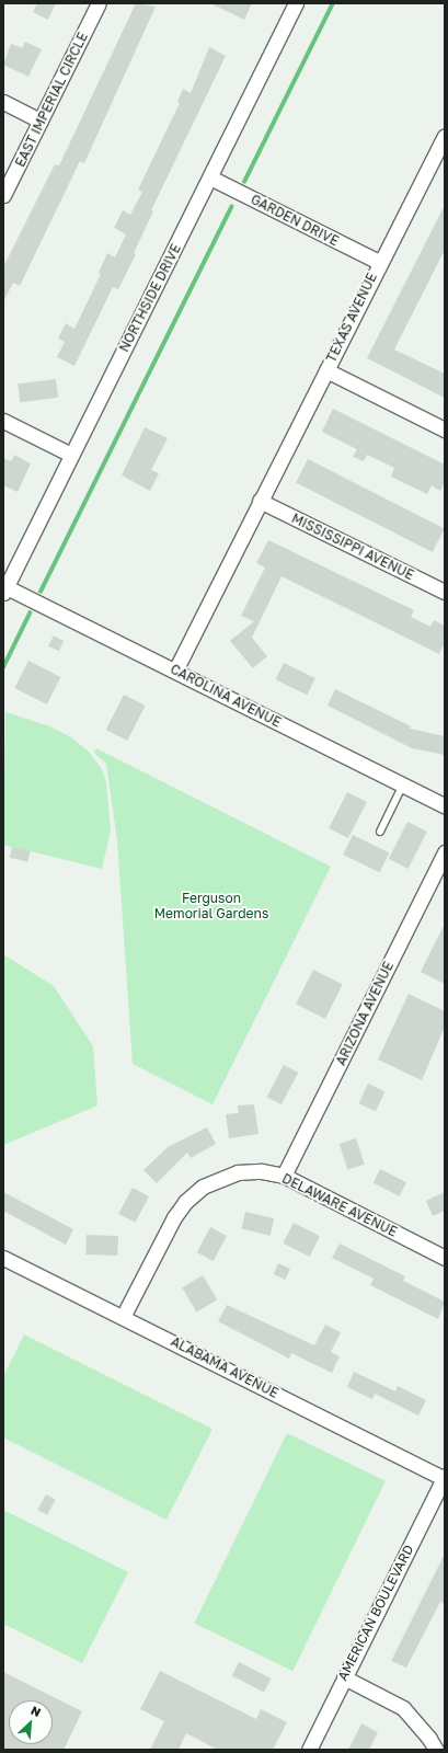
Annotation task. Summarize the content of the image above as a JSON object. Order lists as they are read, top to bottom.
{
  "streets": {
    "street": [
      "EAST IMPERIAL CIRCLE",
      "GARDEN DRIVE",
      "NORTHSIDE DRIVE",
      "TEXAS AVENUE",
      "MISSISSIPPI AVENUE",
      "CAROLINA AVENUE",
      "ARIZONA AVENUE",
      "DELAWARE AVENUE",
      "ALABAMA AVENUE",
      "AMERICAN BOULEVARD"
    ]
  },
  "crossings": [
    ["GARDEN DRIVE", "NORTHSIDE DRIVE"],
    ["GARDEN DRIVE", "TEXAS AVENUE"],
    ["NORTHSIDE DRIVE", "CAROLINA AVENUE"],
    ["TEXAS AVENUE", "MISSISSIPPI AVENUE"],
    ["TEXAS AVENUE", "CAROLINA AVENUE"],
    ["ARIZONA AVENUE", "DELAWARE AVENUE"],
    ["DELAWARE AVENUE", "ALABAMA AVENUE"],
    ["ALABAMA AVENUE", "AMERICAN BOULEVARD"]
  ],
  "parks": ["Ferguson Memorial Gardens"],
  "north": "top right"
}
